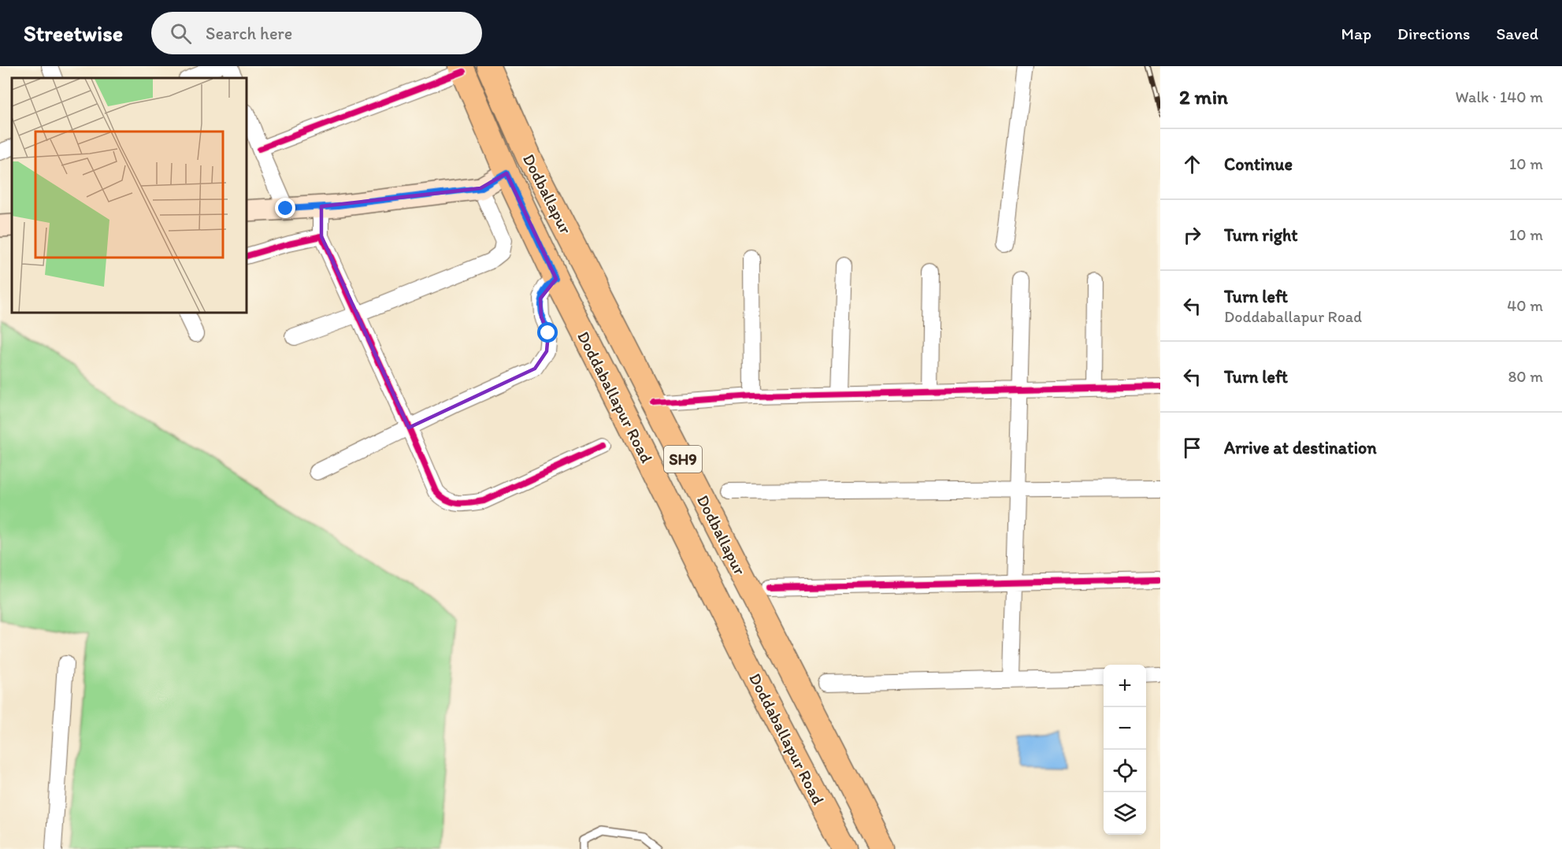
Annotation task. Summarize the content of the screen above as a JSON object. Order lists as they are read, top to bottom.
{
  "streets": {
    "main road": ["Dodballapur", "Doddaballapur Road", "SH9"]
  },
  "page": {
    "header": "Streetwise",
    "search": "Search here",
    "nav": ["Map", "Directions", "Saved"],
    "heading": ["2 min", "Walk · 140 m"],
    "list": [
      ["Continue", "10 m"],
      ["Turn right", "10 m"],
      ["Turn left", "Doddaballapur Road", "40 m"],
      ["Turn left", "80 m"],
      "Arrive at destination"
    ],
    "map_buttons": ["+", "−"]
  }
}
